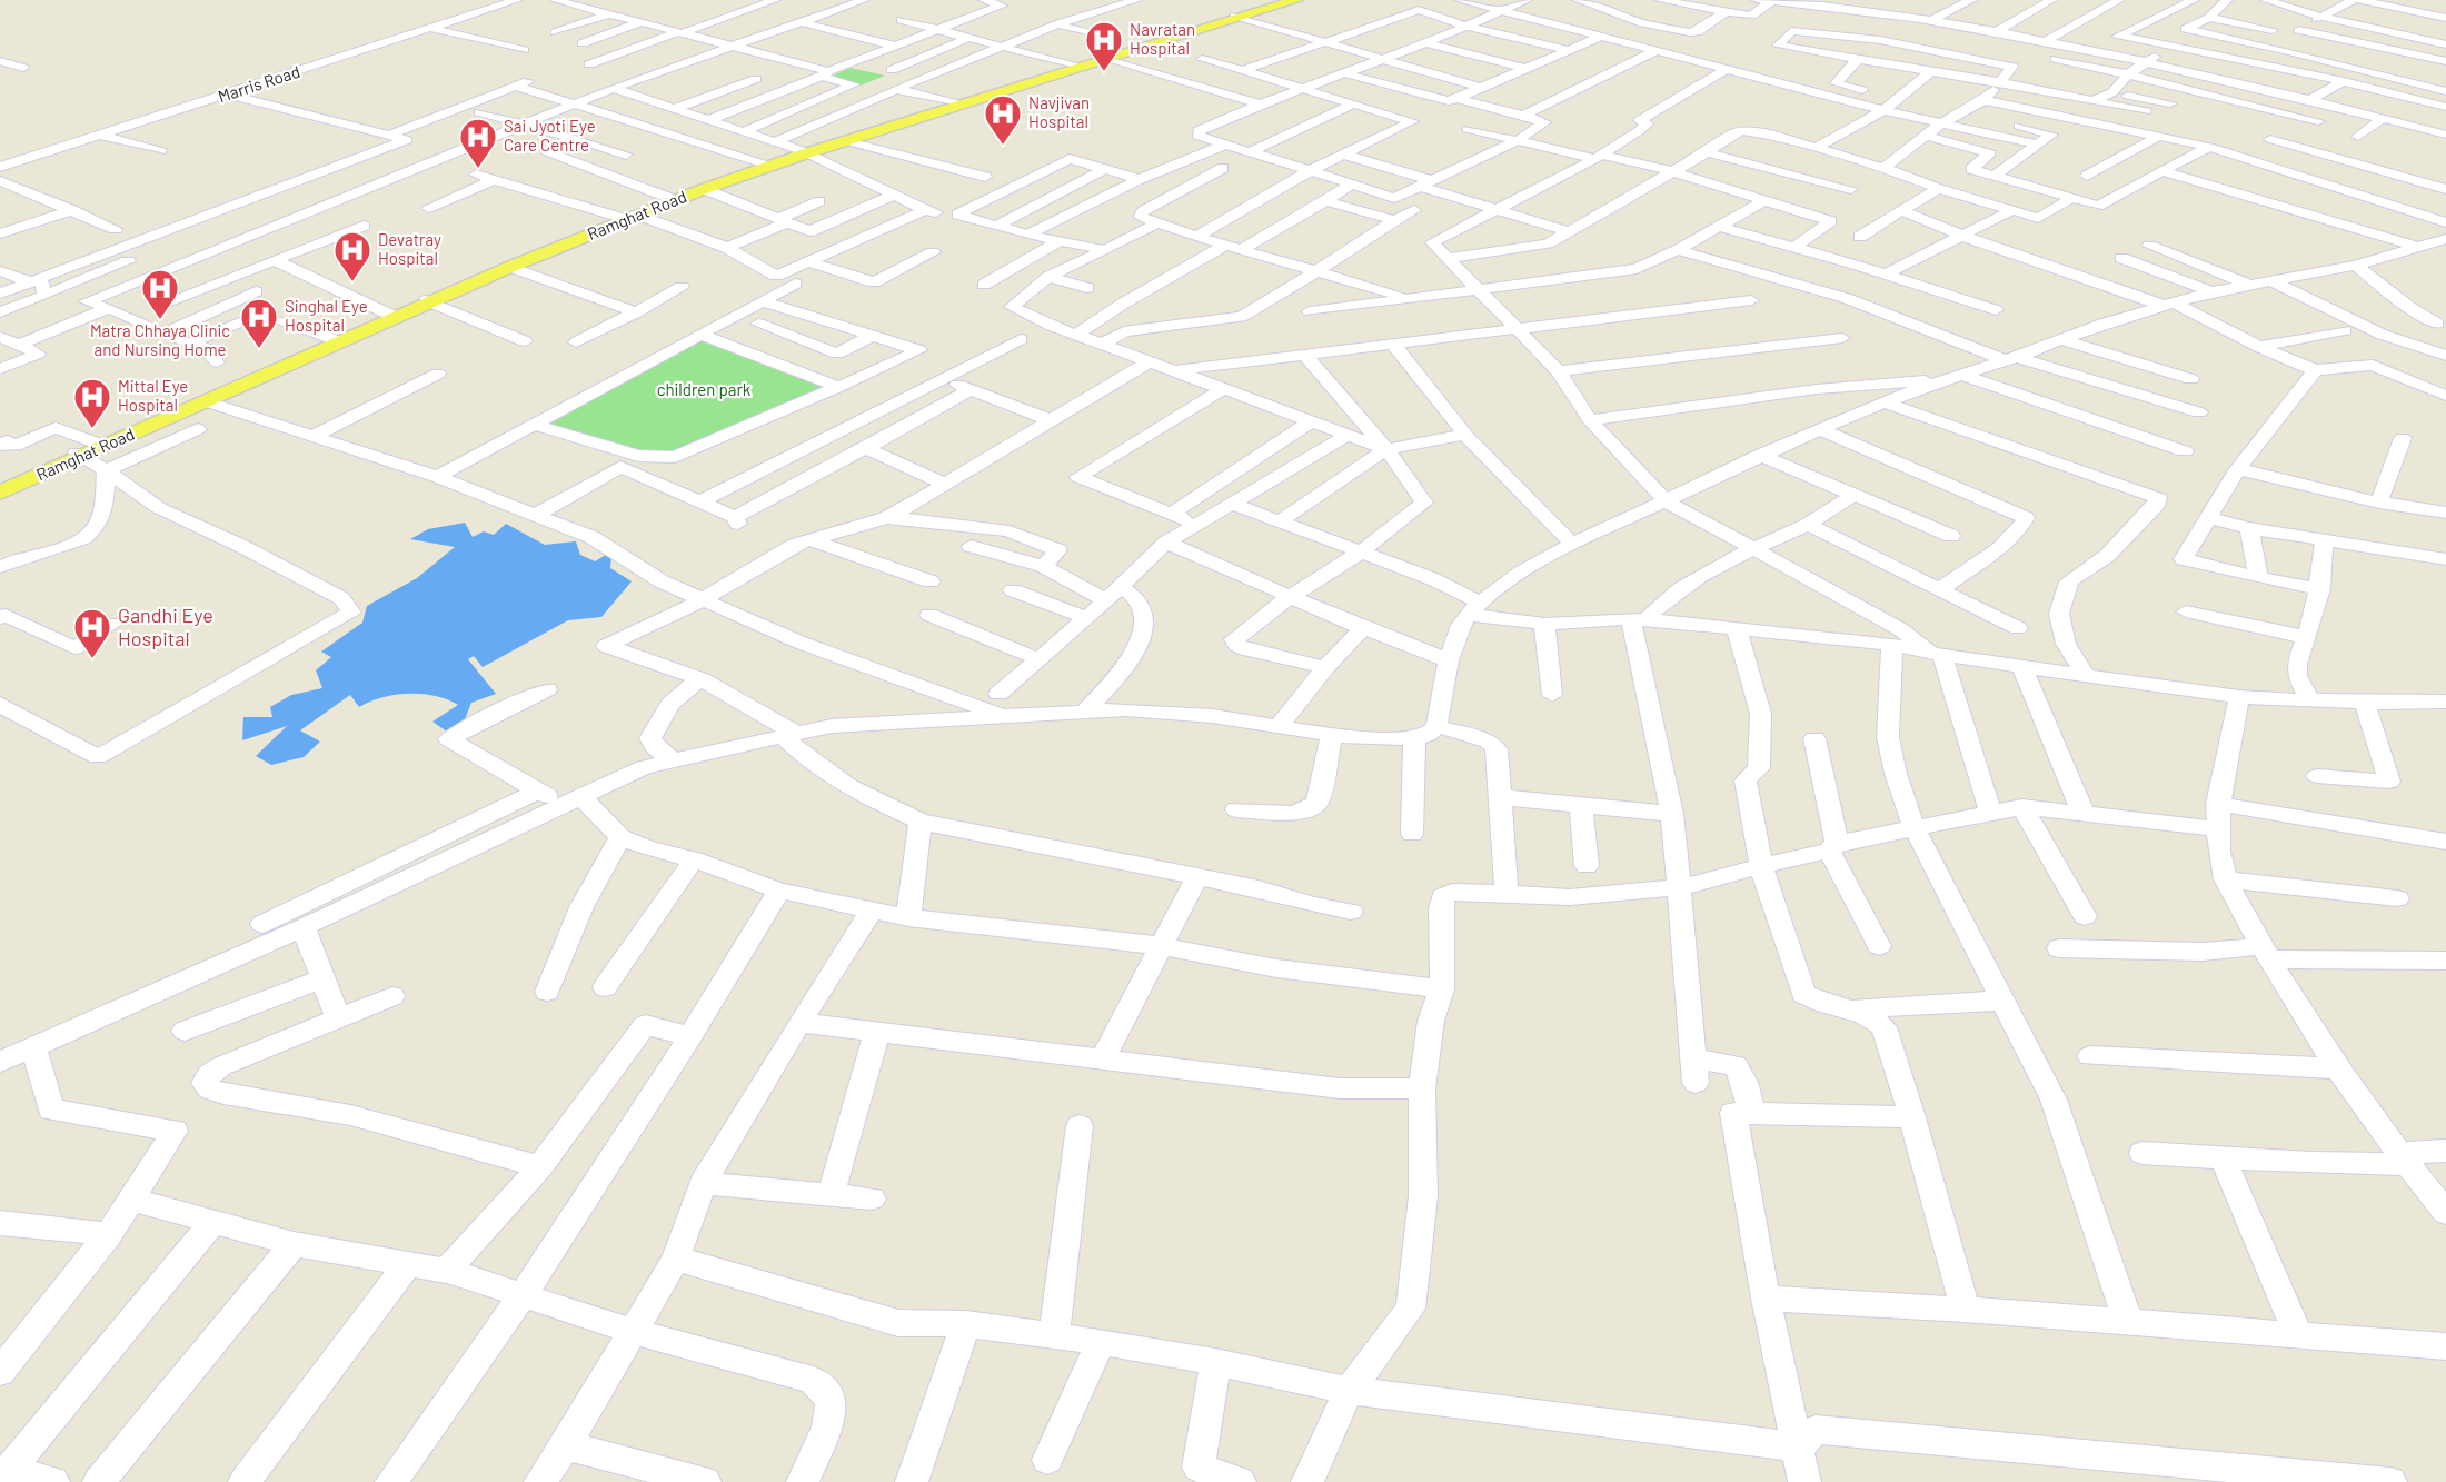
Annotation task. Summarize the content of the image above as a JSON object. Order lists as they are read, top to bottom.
{
  "streets": {
    "main road": ["Ramghat Road"],
    "street": ["Marris Road"]
  },
  "parks": ["children park"],
  "places": {
    "hospital": [
      "Navratan Hospital",
      "Navjivan Hospital",
      "Sai Jyoti Eye Care Centre",
      "Devatray Hospital",
      "Matra Chhaya Clinic and Nursing Home",
      "Singhal Eye Hospital",
      "Mittal Eye Hospital",
      "Gandhi Eye Hospital"
    ]
  }
}
